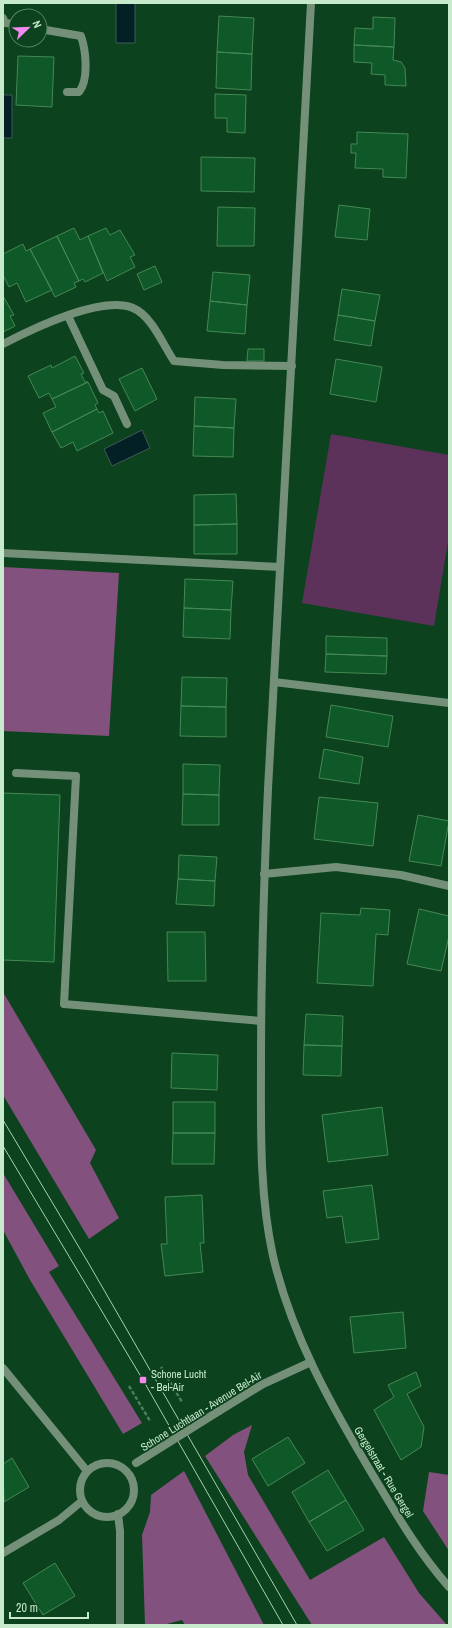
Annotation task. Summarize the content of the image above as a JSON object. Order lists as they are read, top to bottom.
{
  "streets": {
    "street": ["Schone Luchtlaan - Avenue Bel-Air", "Gergelstraat - Rue Gergel"]
  },
  "crossings": [
    ["Schone Luchtlaan - Avenue Bel-Air", "Gergelstraat - Rue Gergel"]
  ],
  "places": {
    "transit": ["Schone Lucht - Bel-Air"]
  },
  "scale_bar": "20 m",
  "north": "top right"
}
